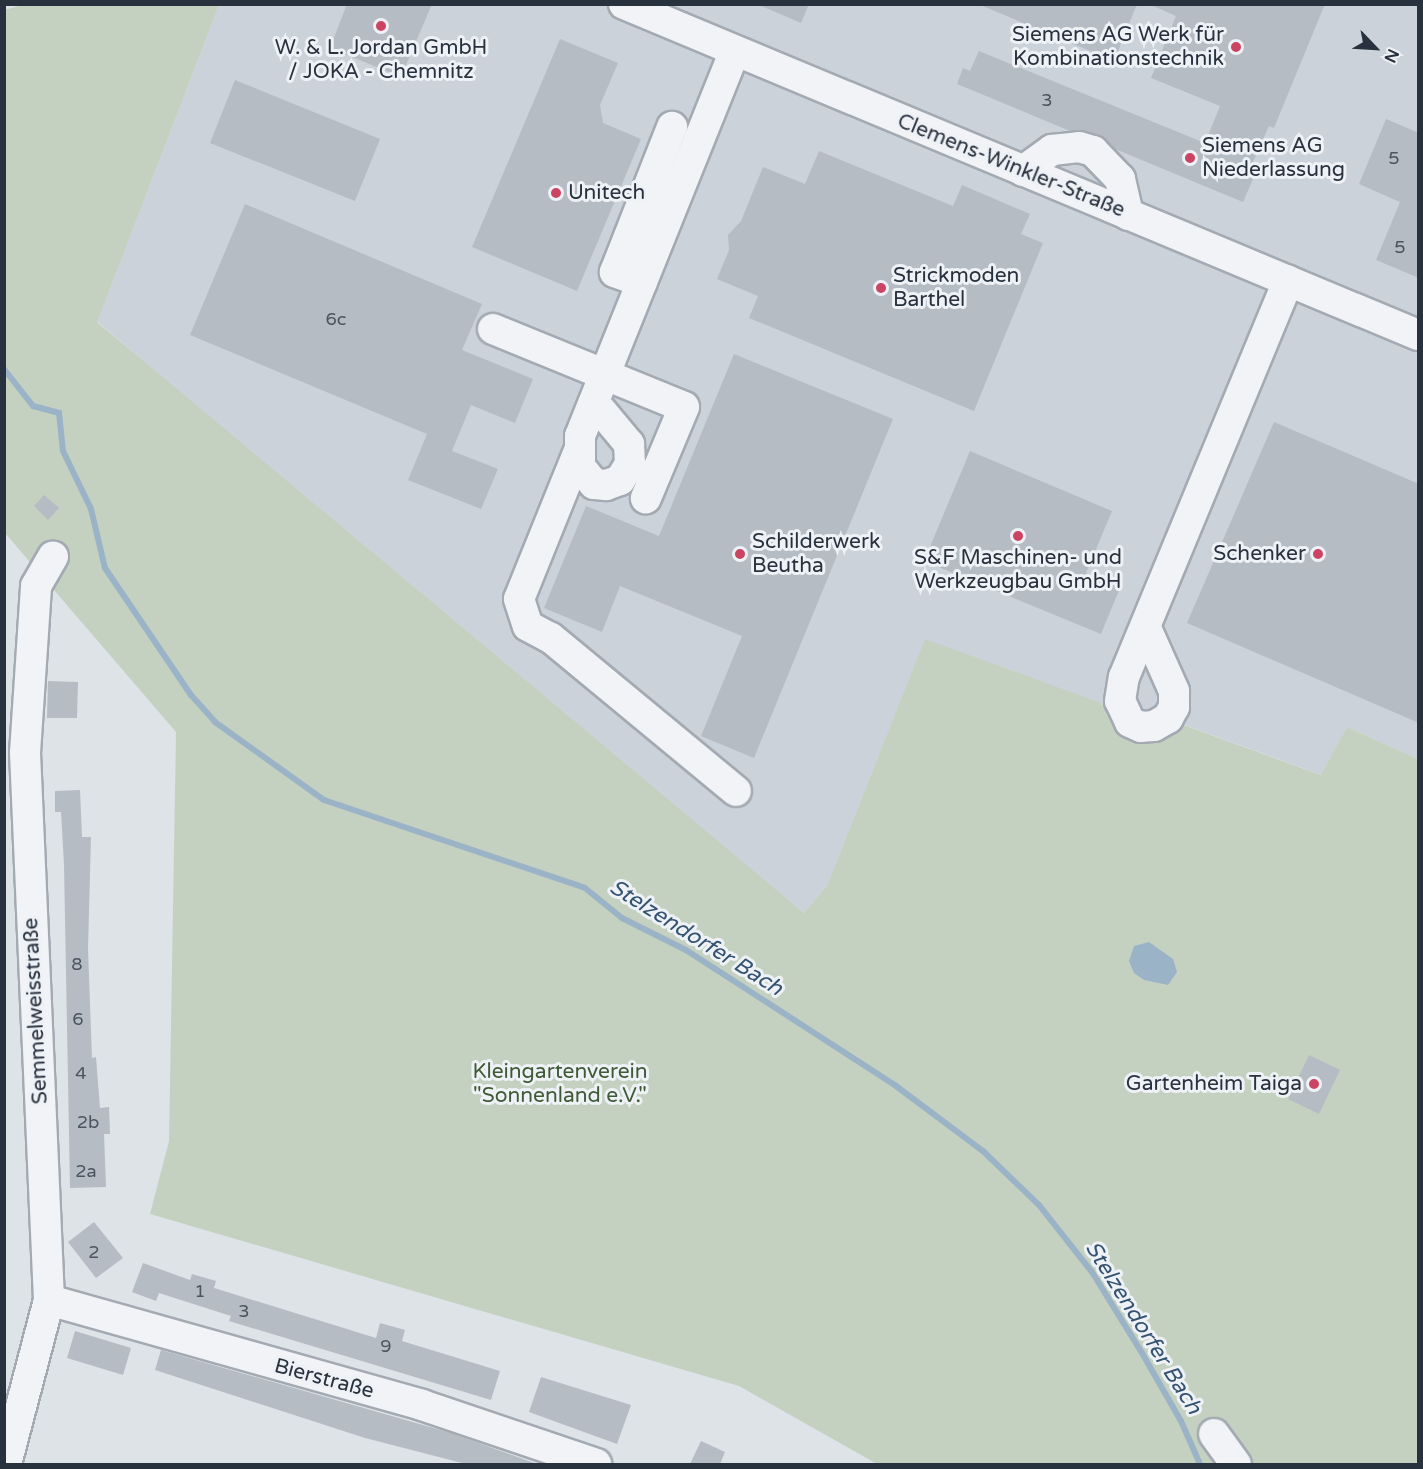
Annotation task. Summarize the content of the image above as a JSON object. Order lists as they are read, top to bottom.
{
  "streets": {
    "street": ["Clemens-Winkler-Straße", "Semmelweisstraße", "Bierstraße"]
  },
  "crossings": [
    ["Semmelweisstraße", "Bierstraße"]
  ],
  "water": ["Stelzendorfer Bach"],
  "parks": ["Kleingartenverein \"Sonnenland e.V.\""],
  "places": [
    "W. & L. Jordan GmbH / JOKA - Chemnitz",
    "Siemens AG Werk für Kombinationstechnik",
    "Siemens AG Niederlassung",
    "Unitech",
    "Strickmoden Barthel",
    "S&F Maschinen- und Werkzeugbau GmbH",
    "Schilderwerk Beutha",
    "Schenker",
    "Gartenheim Taiga"
  ],
  "house_numbers": [
    "3",
    "5",
    "5",
    "6c",
    "8",
    "6",
    "4",
    "2b",
    "2a",
    "2",
    "1",
    "3",
    "9"
  ],
  "north": "bottom right"
}
